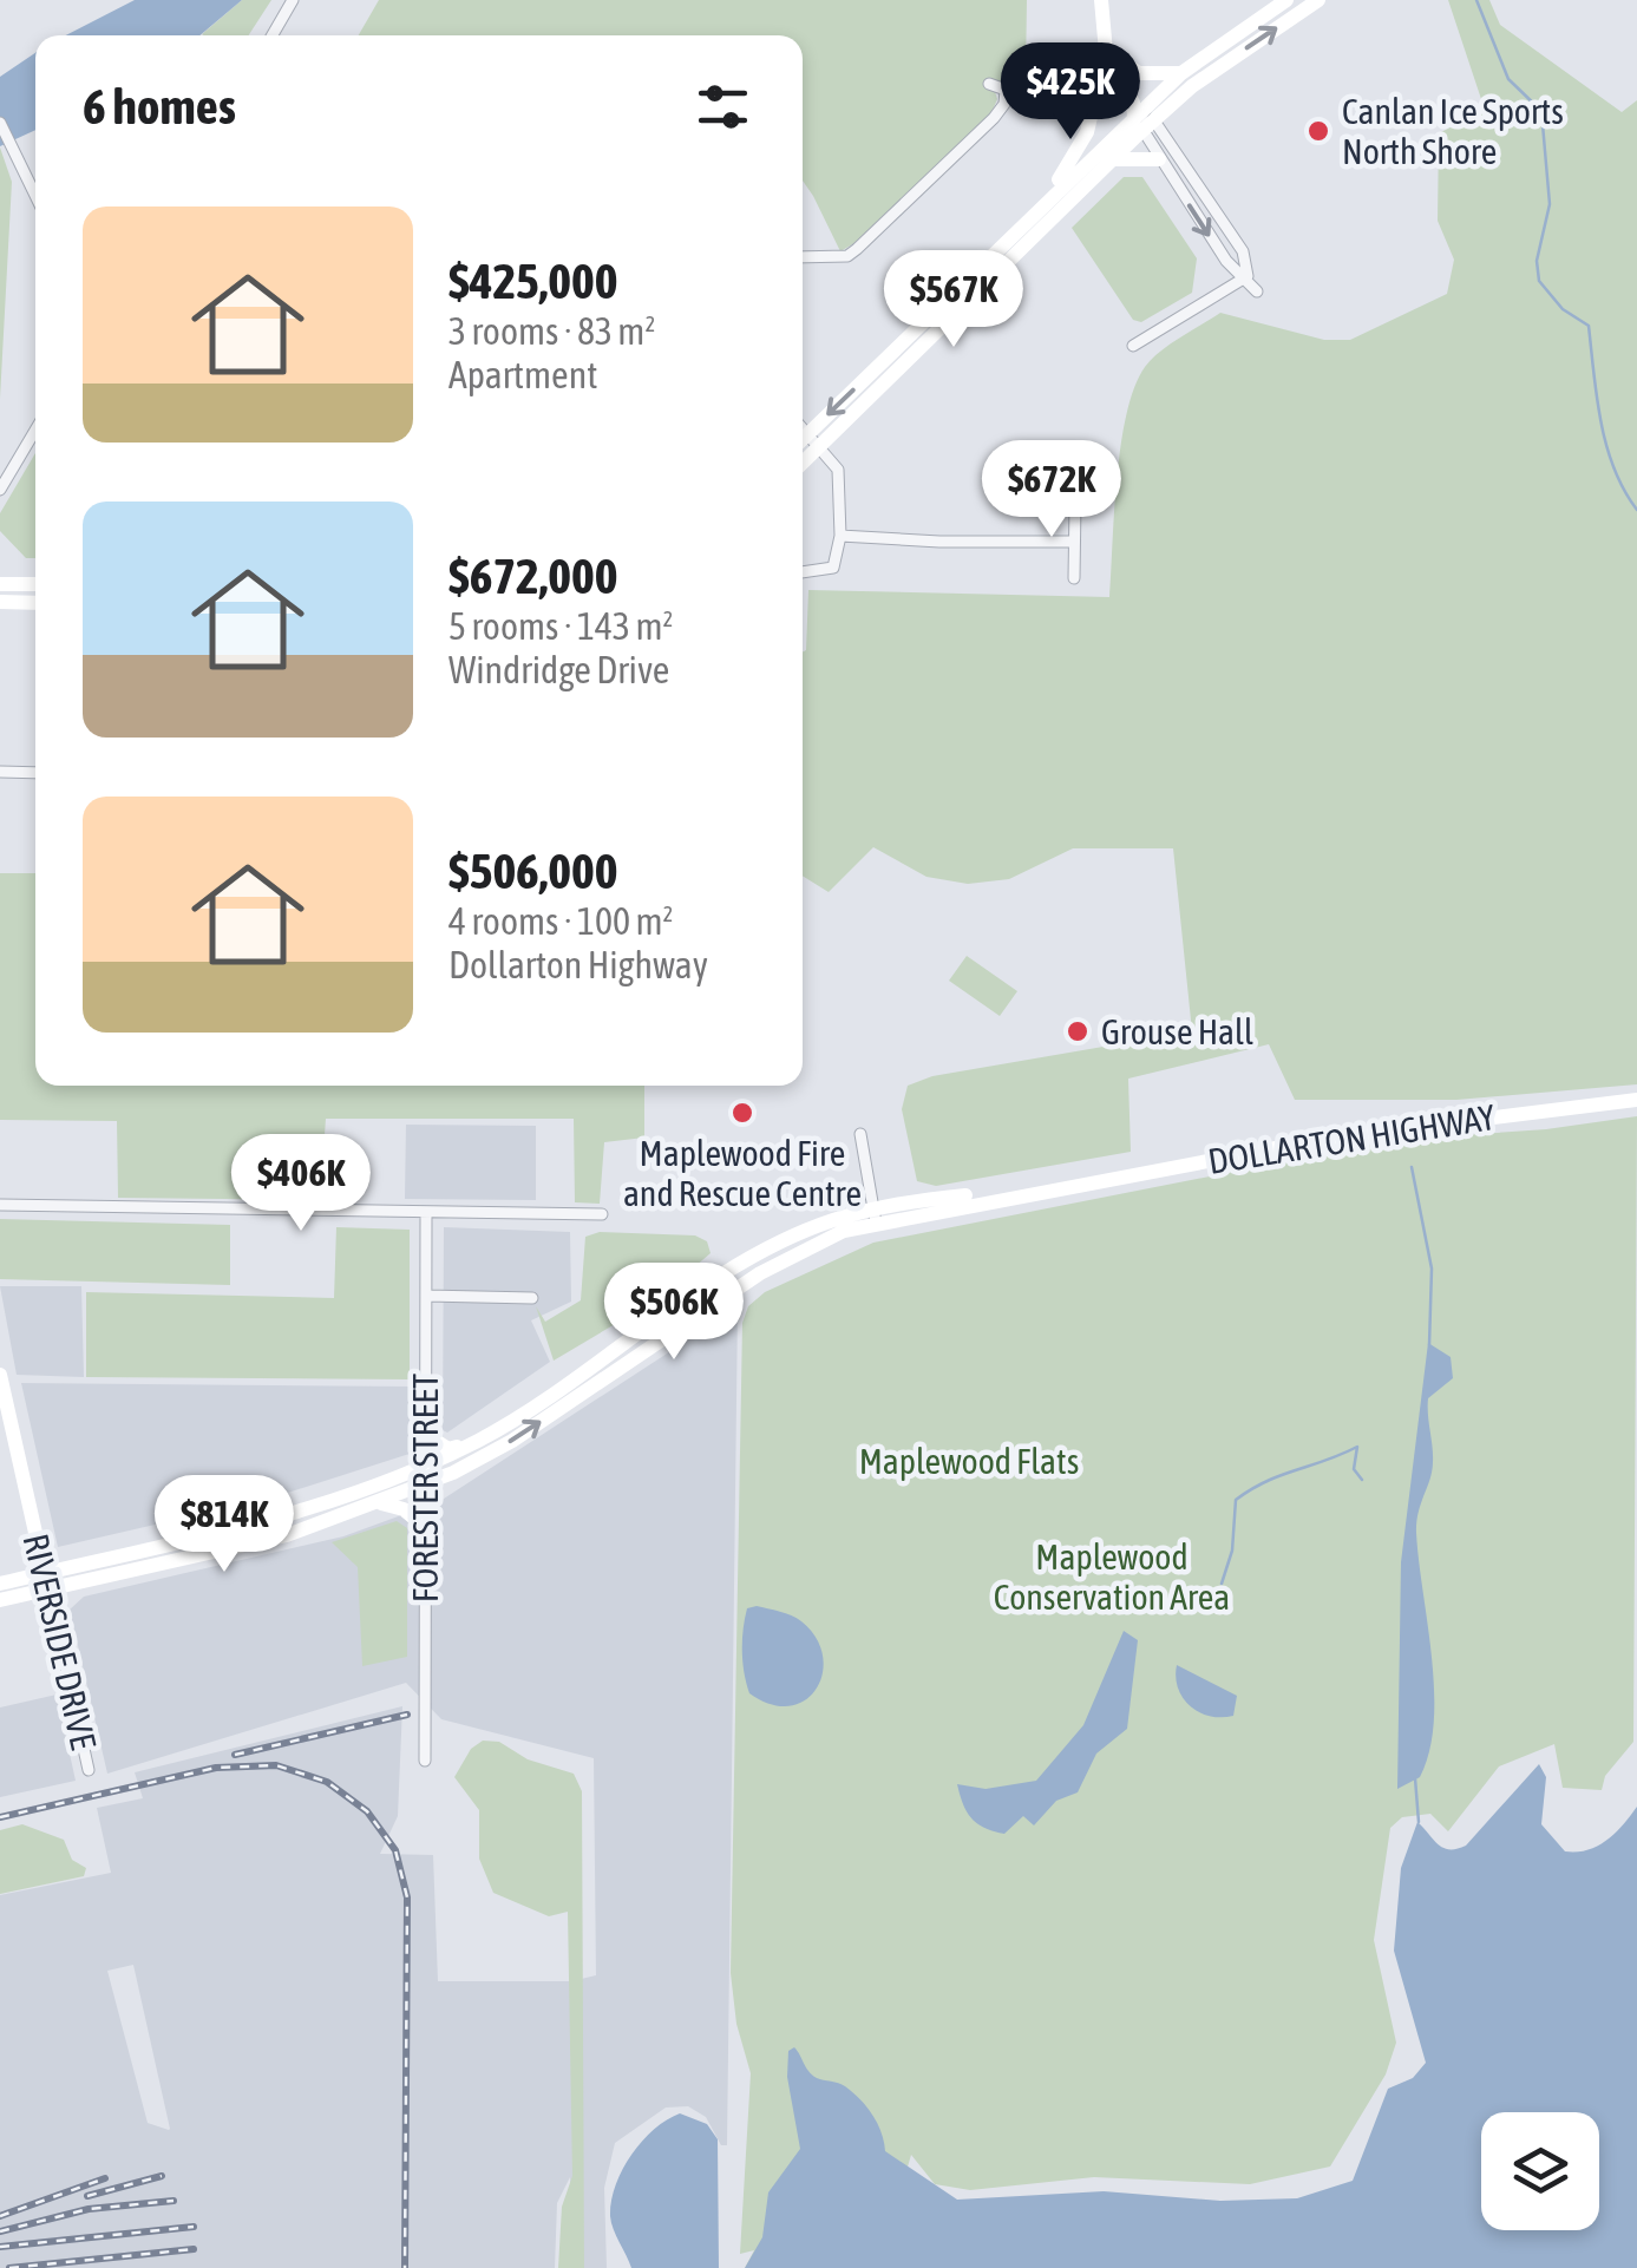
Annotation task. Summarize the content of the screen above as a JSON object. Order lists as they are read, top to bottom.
{
  "streets": {
    "street": ["DOLLARTON HIGHWAY", "FORESTER STREET", "RIVERSIDE DRIVE"]
  },
  "crossings": [
    ["DOLLARTON HIGHWAY", "FORESTER STREET"],
    ["DOLLARTON HIGHWAY", "RIVERSIDE DRIVE"]
  ],
  "parks": ["Maplewood Flats", "Maplewood Conservation Area"],
  "places": ["Canlan Ice Sports North Shore", "Grouse Hall", "Maplewood Fire and Rescue Centre"],
  "page": {
    "heading": "6 homes",
    "price": [
      "$425K",
      "$567K",
      "$672K",
      "$406K",
      "$506K",
      "$814K"
    ],
    "list": [
      {
        "name": "$425,000",
        "note": "3 rooms · 83 m² · Apartment"
      },
      {
        "name": "$672,000",
        "note": "5 rooms · 143 m² · Windridge Drive"
      },
      {
        "name": "$506,000",
        "note": "4 rooms · 100 m² · Dollarton Highway"
      }
    ]
  }
}
